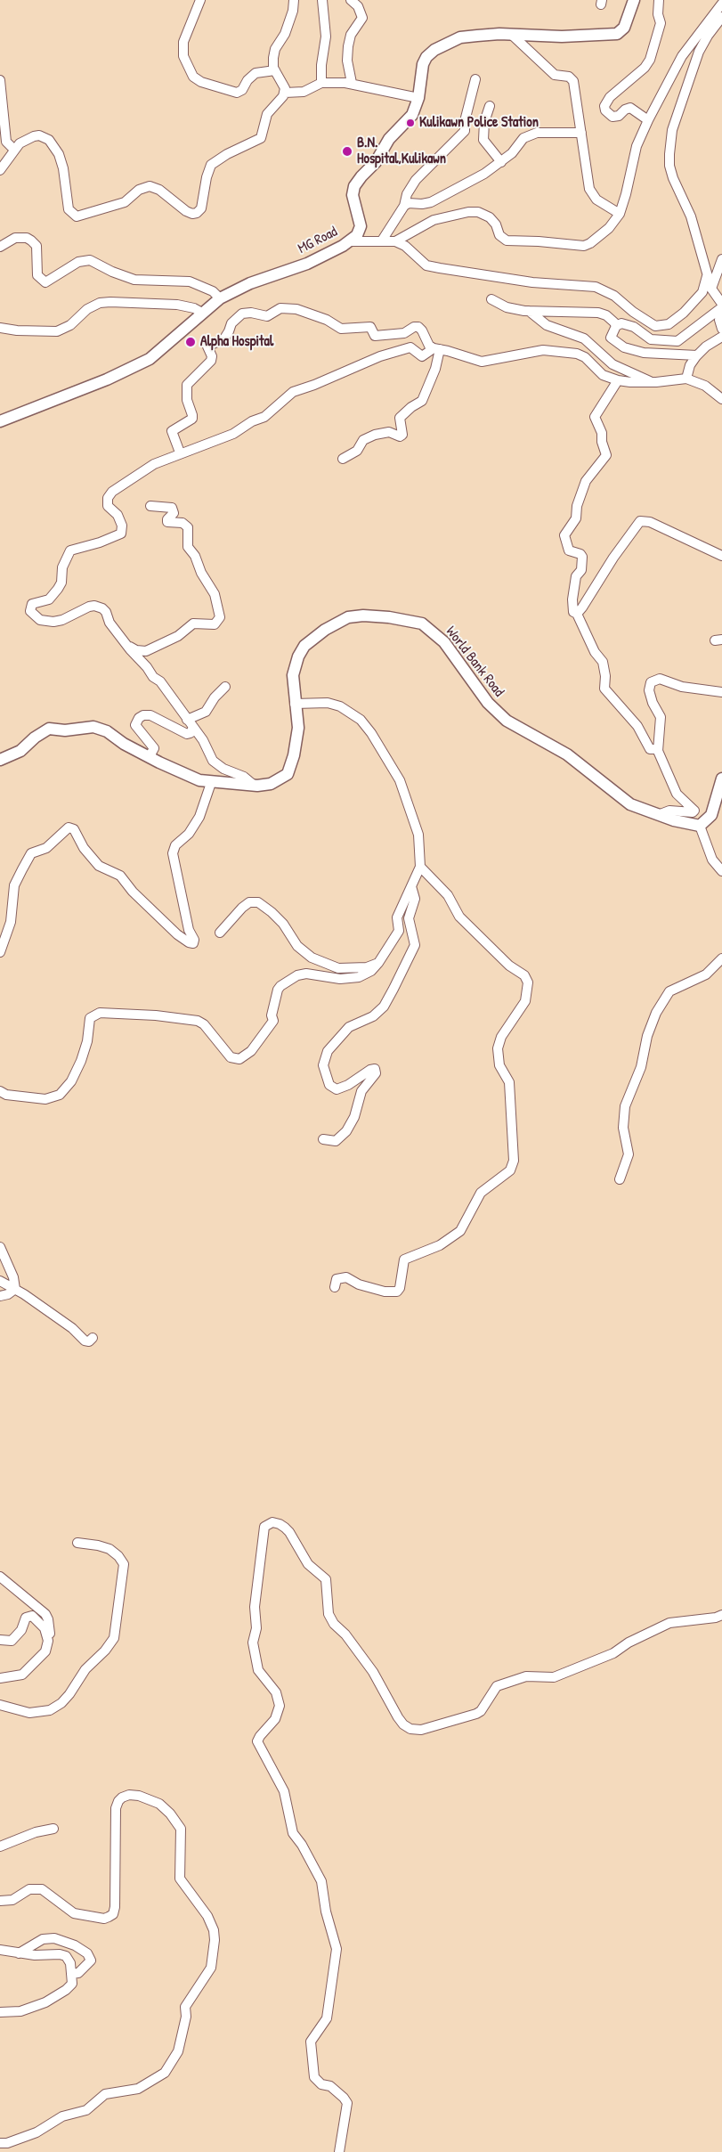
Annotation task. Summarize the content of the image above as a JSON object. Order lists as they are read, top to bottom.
{
  "streets": {
    "main road": ["MG Road", "World Bank Road"]
  },
  "places": ["Kulikawn Police Station", "B.N. Hospital,Kulikawn", "Alpha Hospital"]
}
